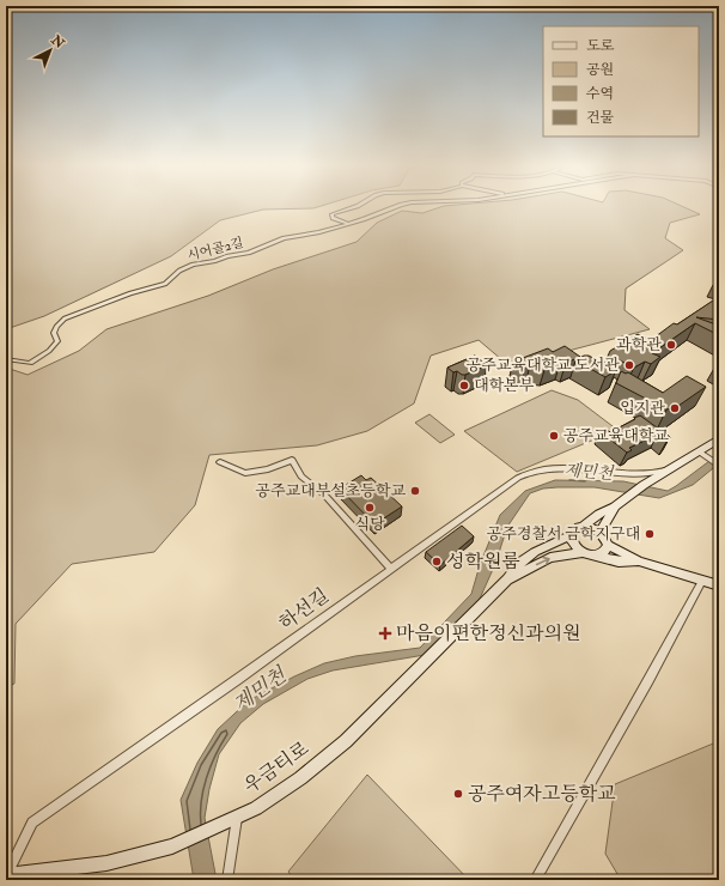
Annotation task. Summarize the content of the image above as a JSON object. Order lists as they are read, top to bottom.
{
  "streets": {
    "main road": ["우금티로"],
    "street": ["시어골2길", "하선길"]
  },
  "crossings": [
    ["하선길", "우금티로"]
  ],
  "water": ["제민천"],
  "places": {
    "other": [
      "과학관",
      "공주교육대학교 도서관",
      "대학본부",
      "입지관",
      "공주교육대학교",
      "공주교대부설초등학교",
      "식당",
      "공주경찰서 금학지구대",
      "성학원룸",
      "공주여자고등학교"
    ],
    "health": ["마음이편한정신과의원"]
  },
  "legend": [
    "도로",
    "공원",
    "수역",
    "건물"
  ],
  "north": "top right"
}
